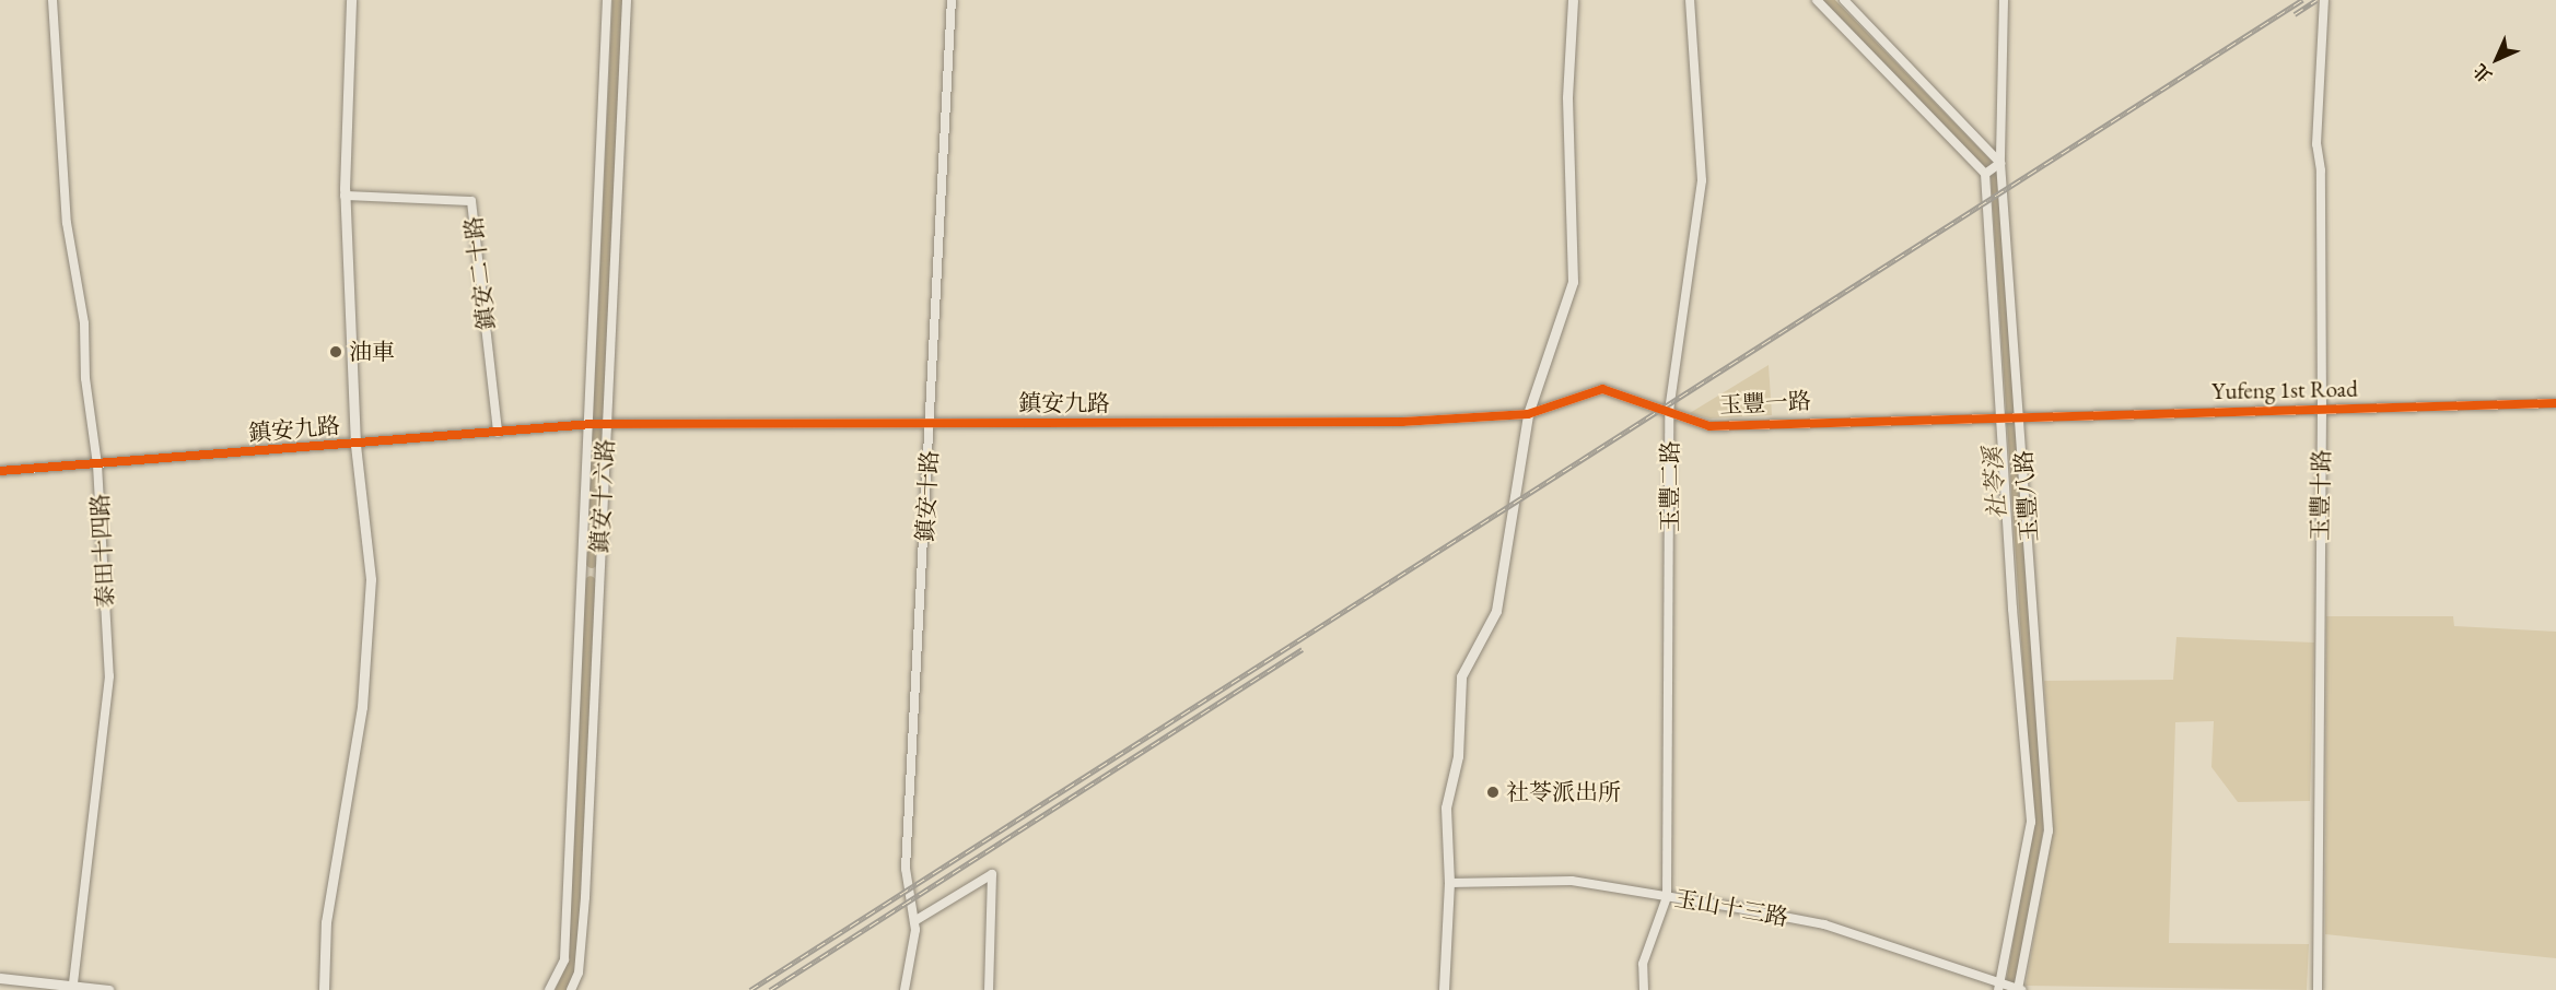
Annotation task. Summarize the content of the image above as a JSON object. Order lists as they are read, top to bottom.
{
  "streets": {
    "street": [
      "鎮安二十路",
      "Yufeng 1st Road",
      "鎮安九路",
      "玉豐一路",
      "玉豐二路",
      "玉豐十路",
      "鎮安十六路",
      "鎮安十路",
      "玉豐八路",
      "泰田十四路",
      "玉山十三路"
    ]
  },
  "crossings": [
    ["鎮安二十路", "鎮安九路"],
    ["Yufeng 1st Road", "玉豐一路"],
    ["Yufeng 1st Road", "玉豐十路"],
    ["Yufeng 1st Road", "玉豐八路"],
    ["鎮安九路", "玉豐一路"],
    ["鎮安九路", "鎮安十六路"],
    ["鎮安九路", "鎮安十路"],
    ["鎮安九路", "泰田十四路"],
    ["玉豐一路", "玉豐二路"],
    ["玉豐一路", "玉豐八路"],
    ["玉豐二路", "玉山十三路"],
    ["玉豐八路", "玉山十三路"]
  ],
  "water": ["社苓溪"],
  "places": ["油車", "社苓派出所"],
  "north": "bottom left"
}
